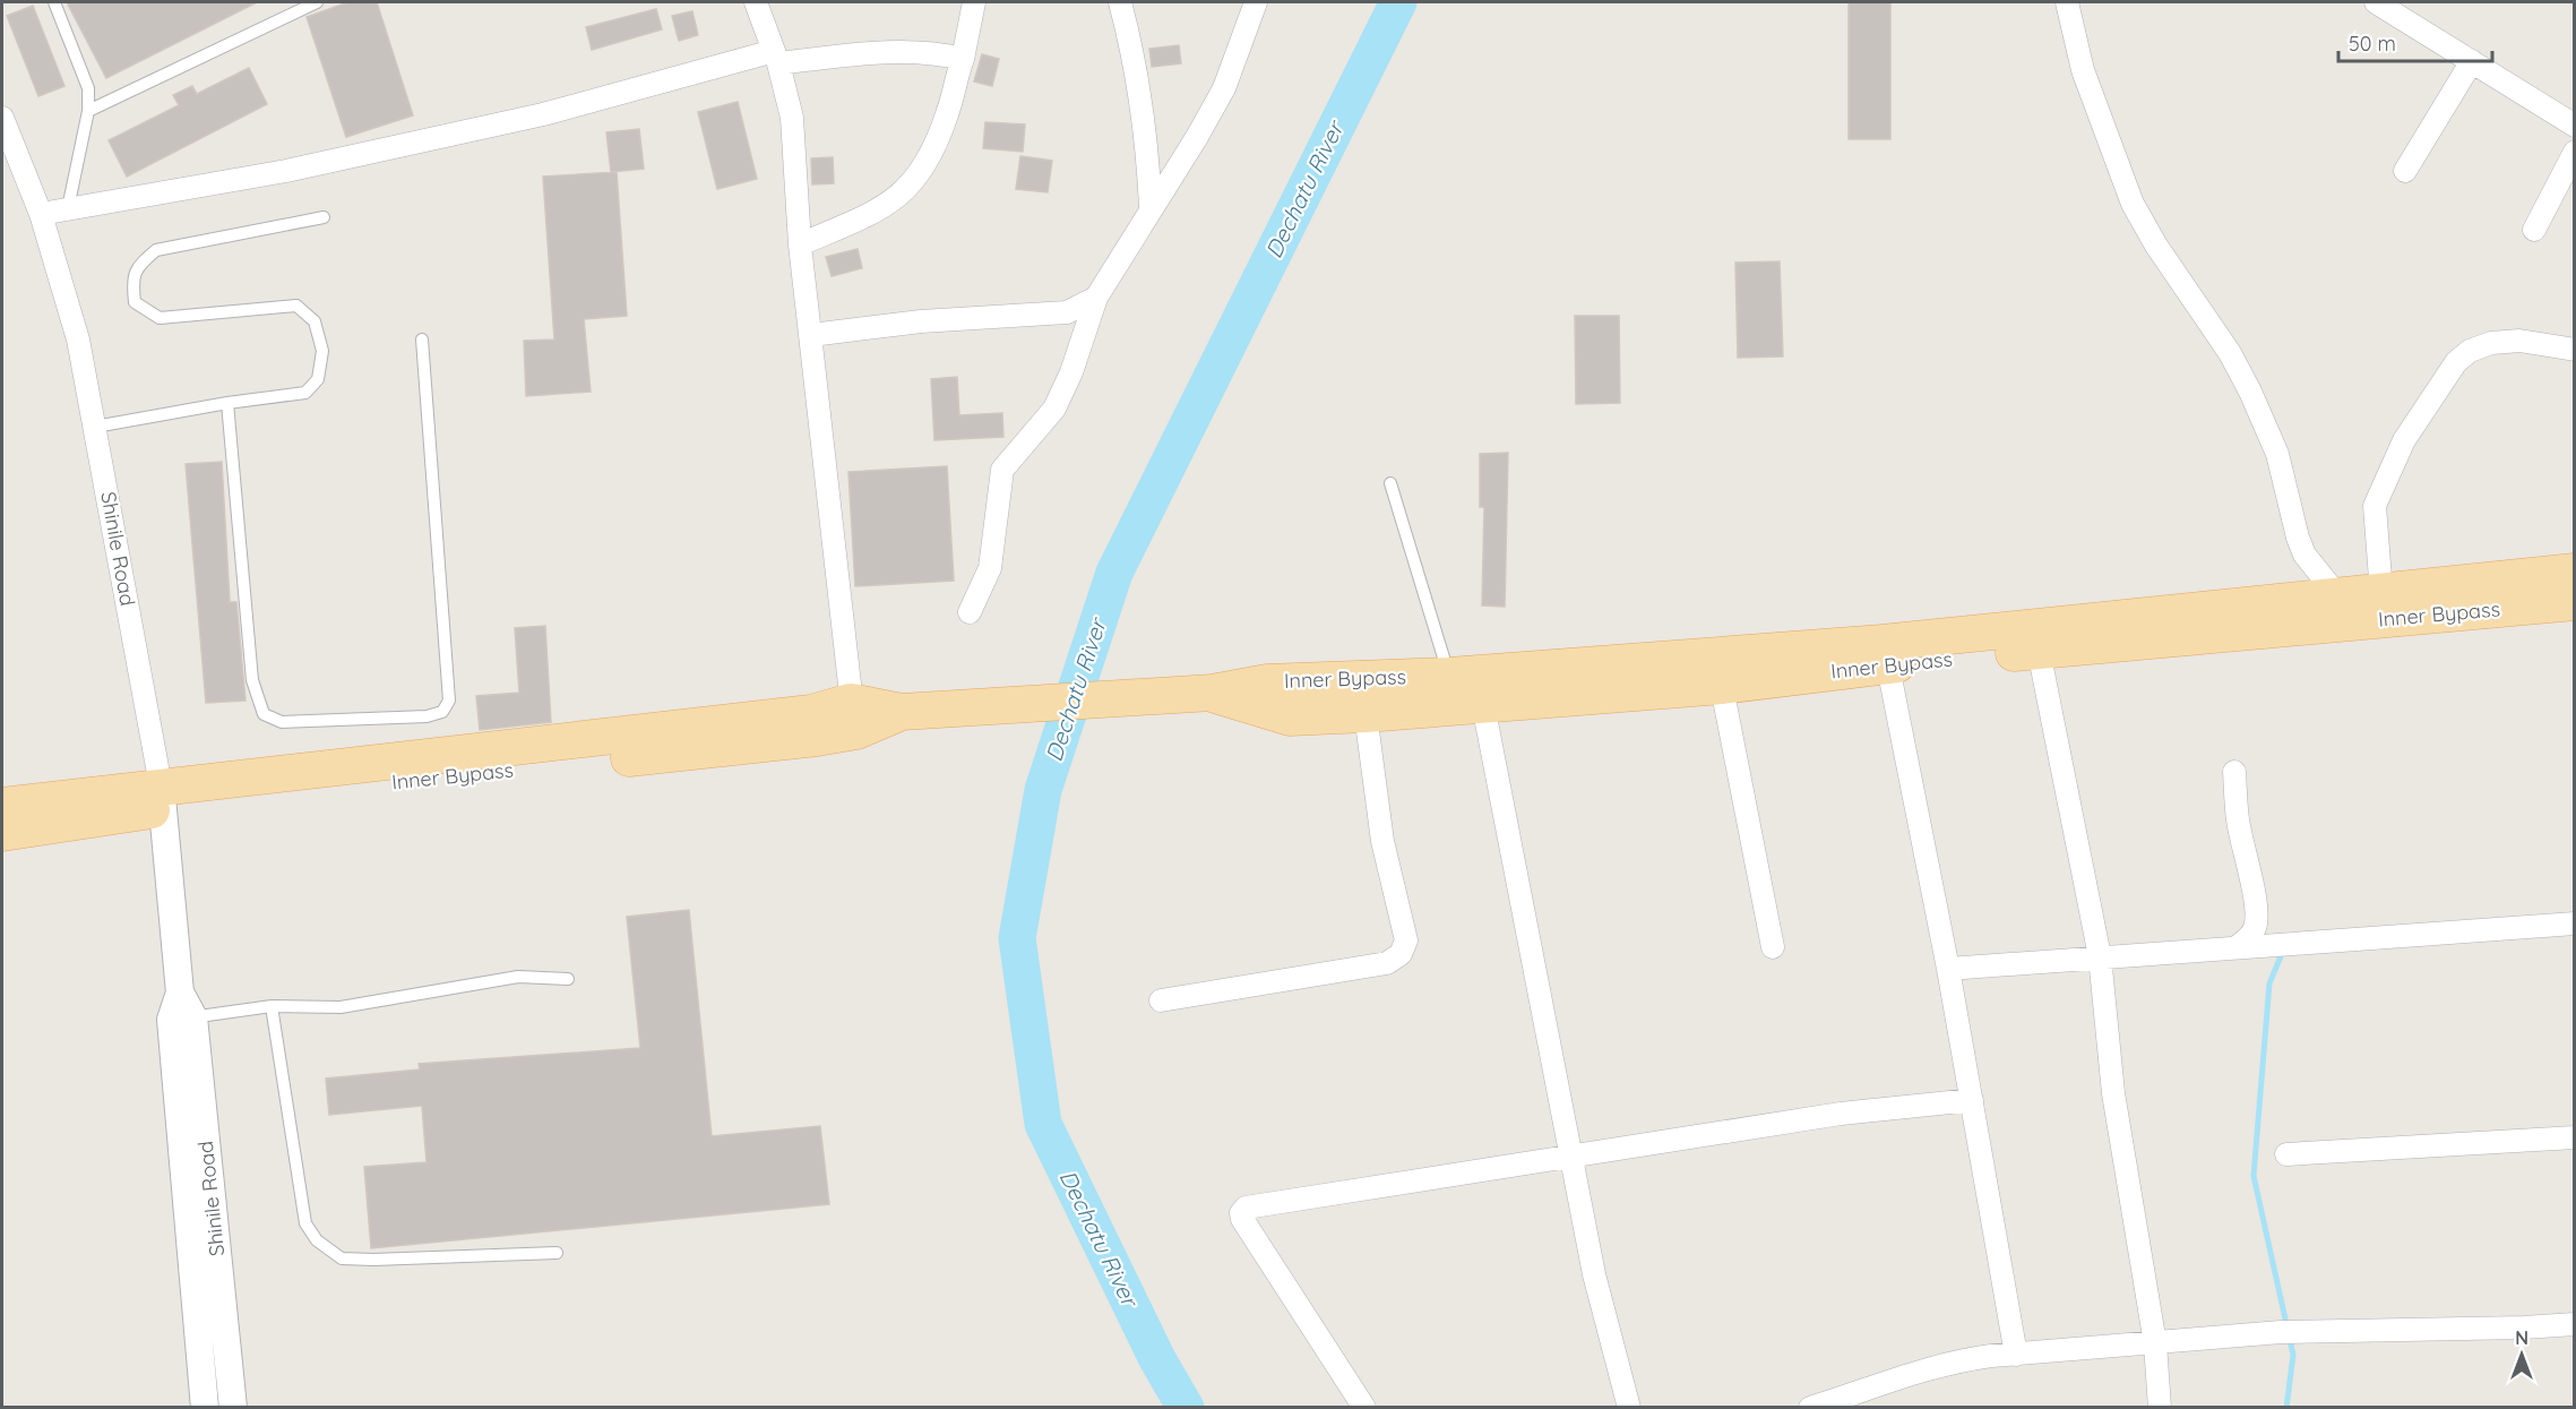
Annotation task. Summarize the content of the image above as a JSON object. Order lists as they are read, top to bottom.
{
  "streets": {
    "main road": ["Inner Bypass"],
    "street": ["Shinile Road"]
  },
  "crossings": [
    ["Shinile Road", "Inner Bypass"]
  ],
  "water": ["Dechatu River"],
  "scale_bar": "50 m",
  "north": "top"
}
